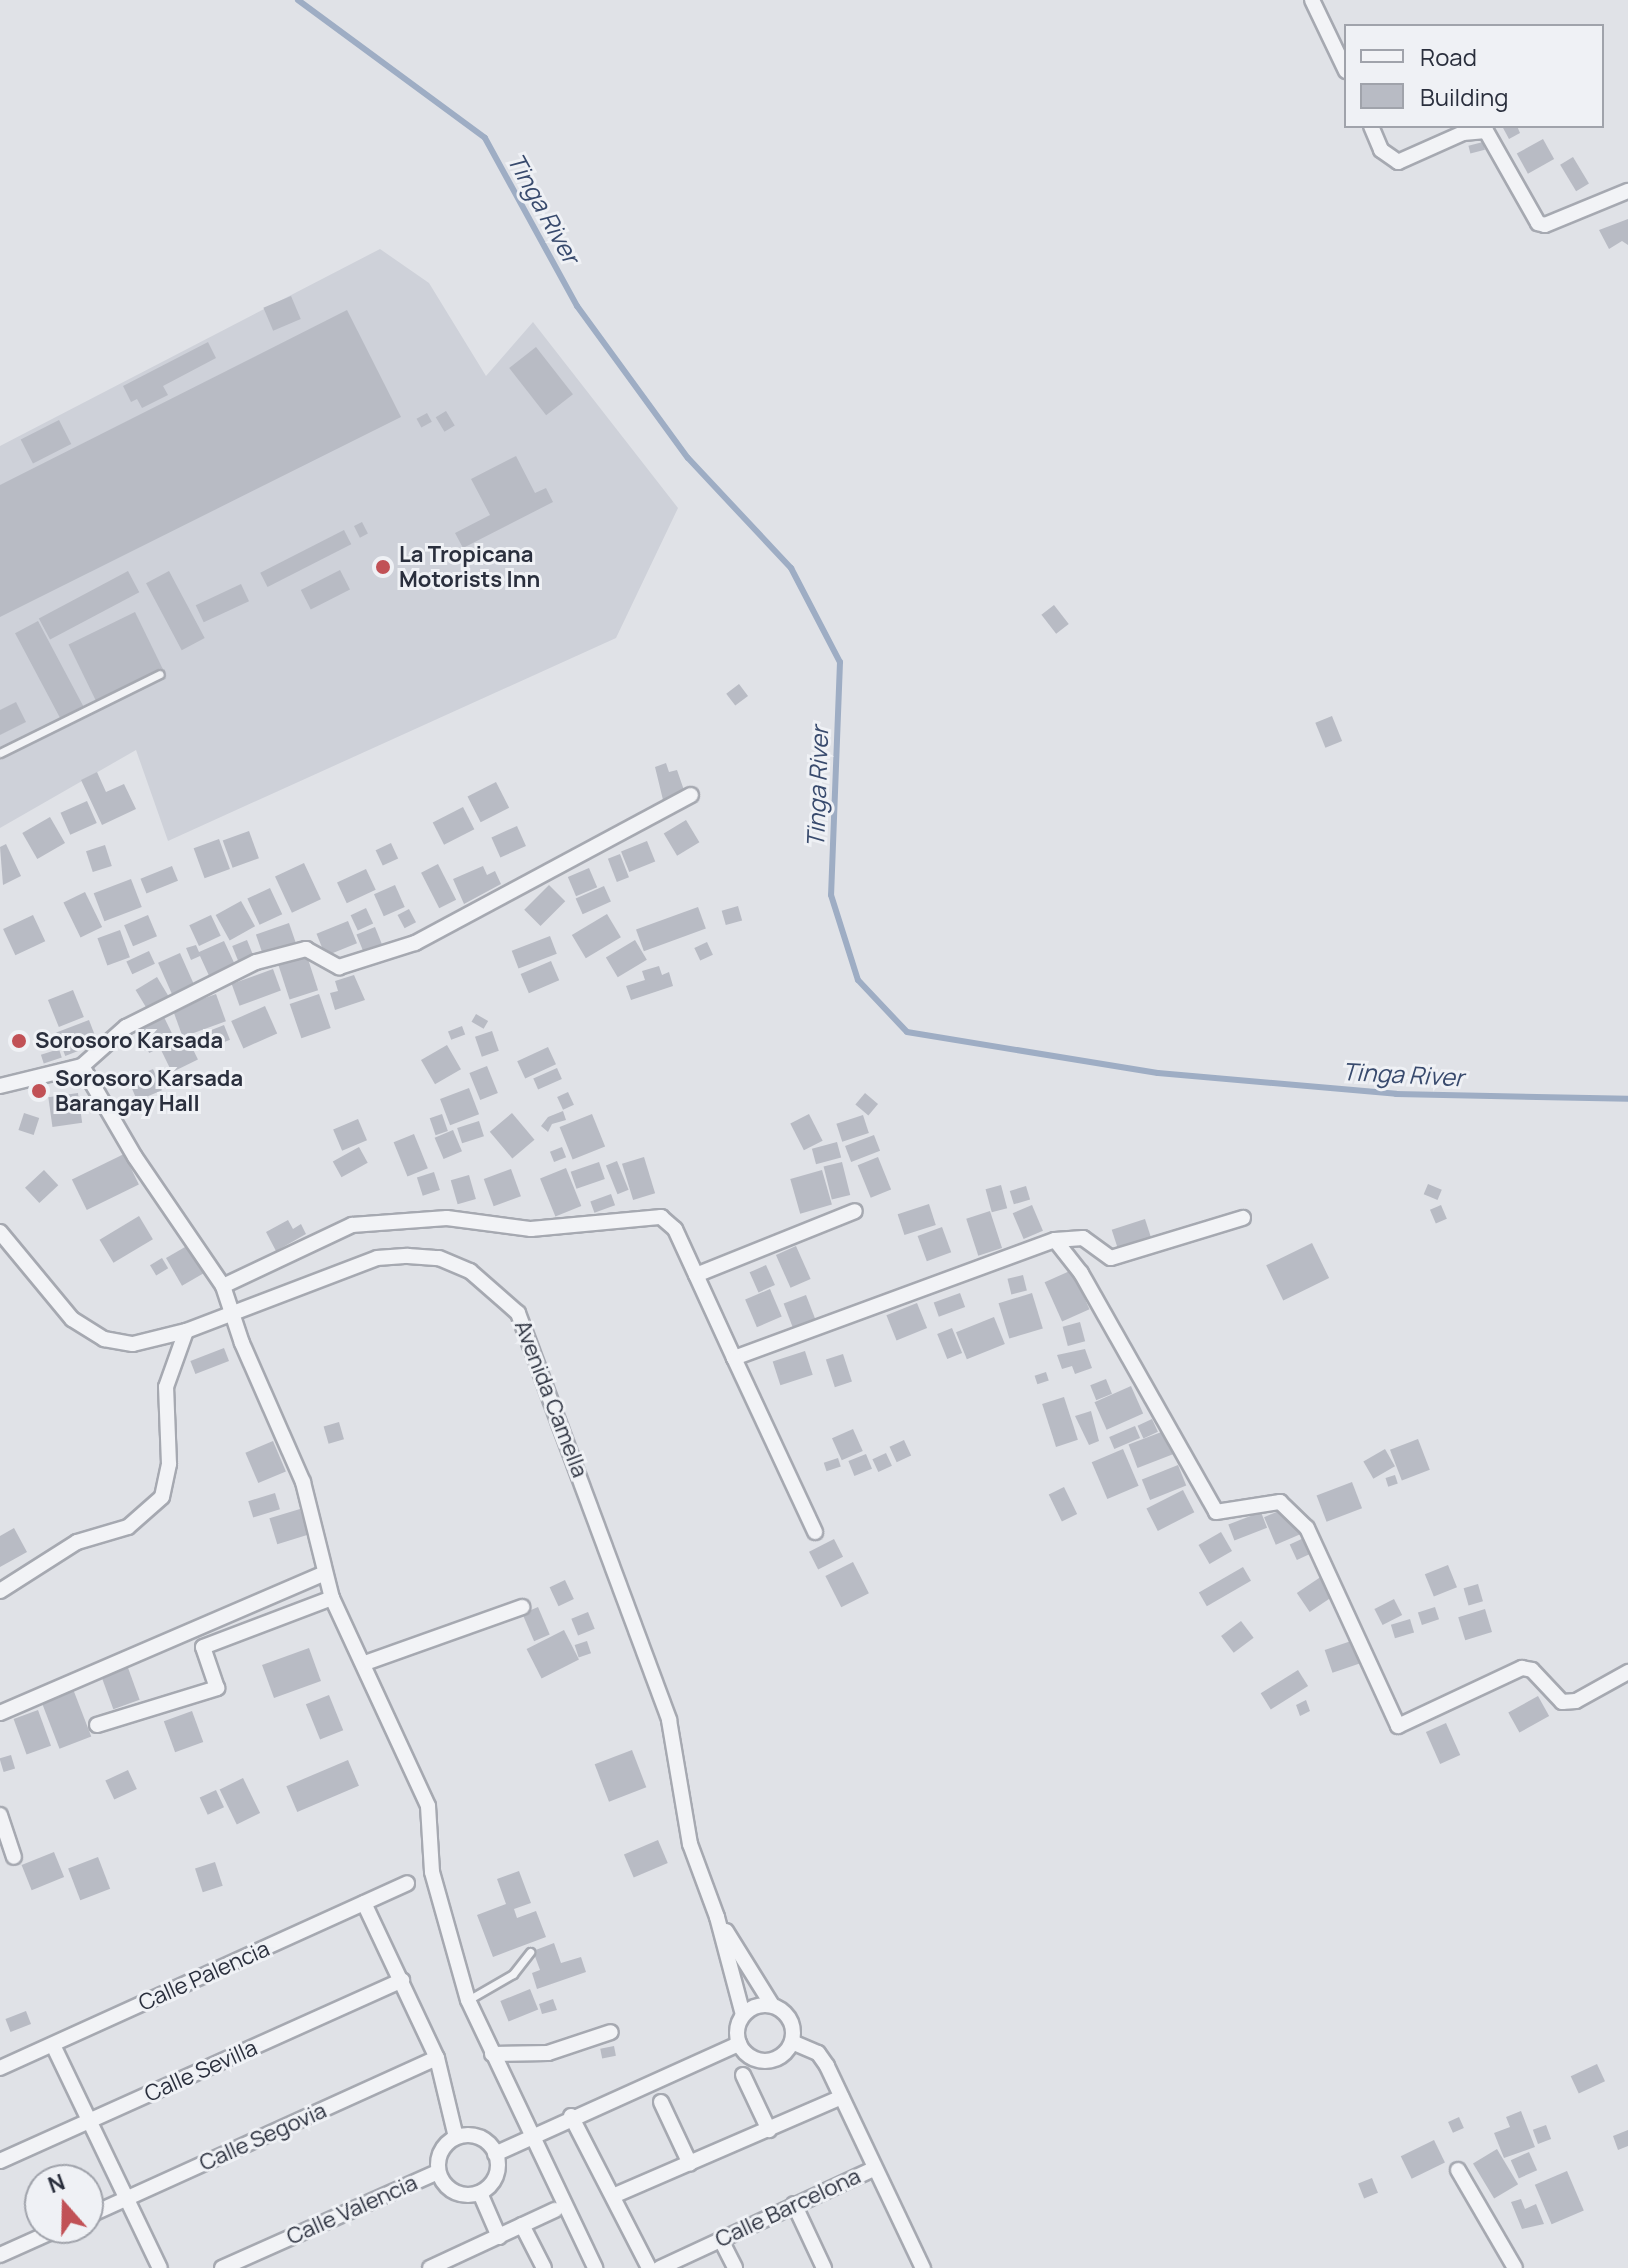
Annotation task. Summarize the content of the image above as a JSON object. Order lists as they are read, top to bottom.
{
  "streets": {
    "street": [
      "Avenida Camella",
      "Calle Palencia",
      "Calle Sevilla",
      "Calle Segovia",
      "Calle Barcelona",
      "Calle Valencia"
    ]
  },
  "water": ["Tinga River"],
  "places": ["La Tropicana Motorists Inn", "Sorosoro Karsada", "Sorosoro Karsada Barangay Hall"],
  "legend": ["Road", "Building"],
  "north": "top"
}
